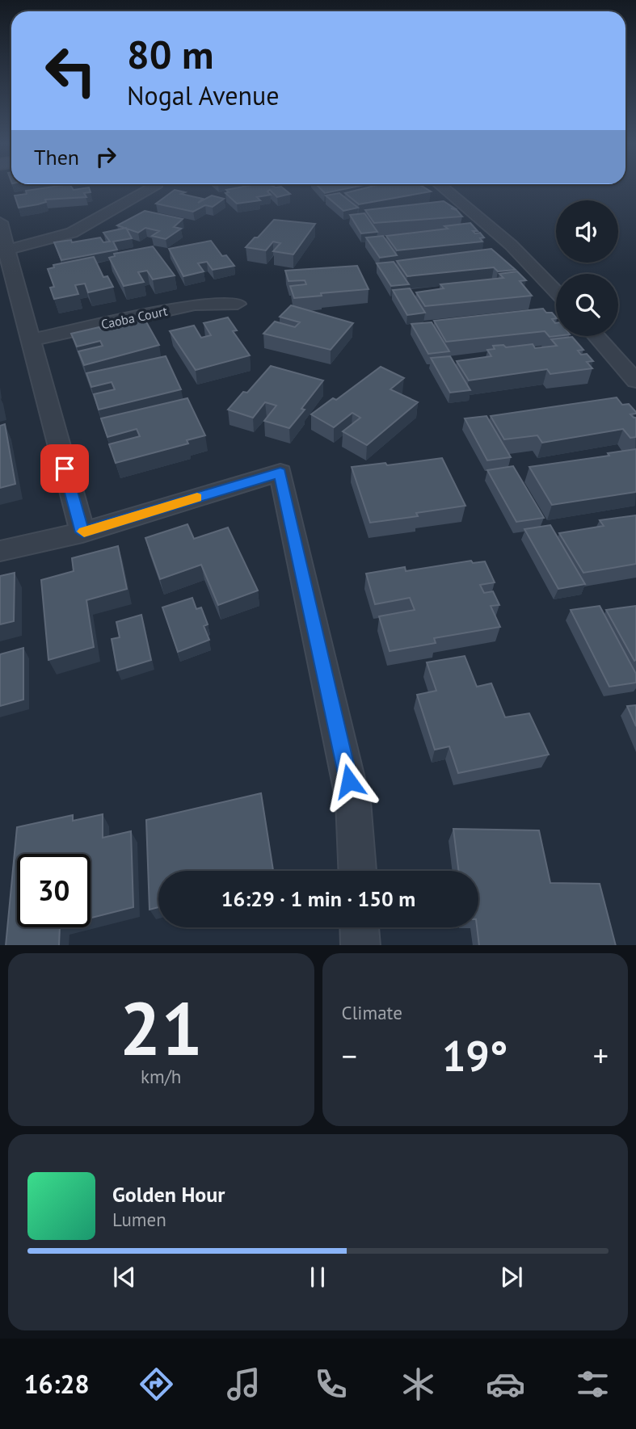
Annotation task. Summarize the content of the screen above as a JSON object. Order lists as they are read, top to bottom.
{
  "streets": {
    "street": ["Caoba Court"]
  },
  "page": {
    "turn": ["80 m", "Nogal Avenue"],
    "then": "Then",
    "limit": "30",
    "trip": "16:29 · 1 min · 150 m",
    "tile": [
      ["21", "km/h"],
      "Climate"
    ],
    "heat": ["−", "19°", "+"],
    "song": ["Golden Hour", "Lumen"],
    "tabs": "16:28"
  }
}
